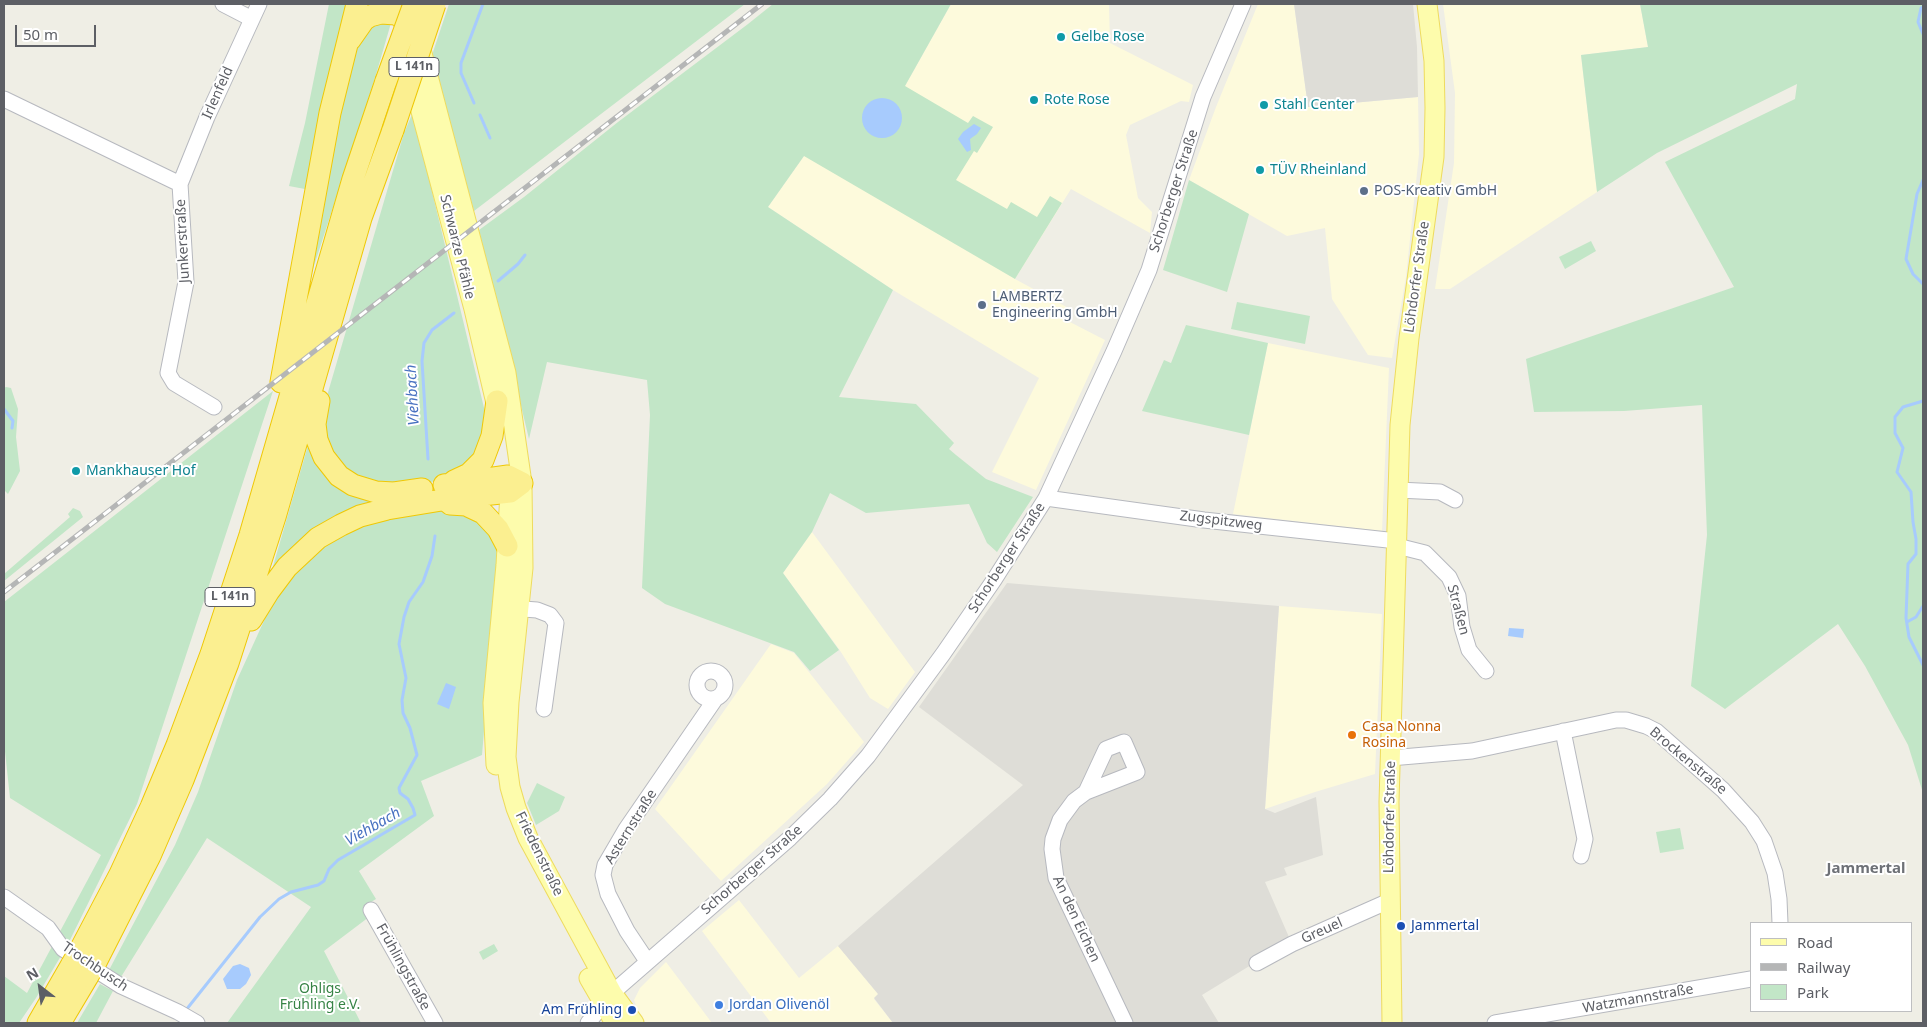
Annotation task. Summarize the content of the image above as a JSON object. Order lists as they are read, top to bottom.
{
  "streets": {
    "highway": ["L 141n"],
    "main road": ["Schwarze Pfähle", "Löhdorfer Straße", "Friedenstraße"],
    "street": [
      "Irlenfeld",
      "Schorberger Straße",
      "Junkerstraße",
      "Zugspitzweg",
      "Straßen",
      "Brockenstraße",
      "Asternstraße",
      "An den Eichen",
      "Greuel",
      "Trochbusch",
      "Frühlingstraße",
      "Watzmannstraße"
    ]
  },
  "crossings": [
    ["L 141n", "Schwarze Pfähle"],
    ["Irlenfeld", "Junkerstraße"],
    ["Schorberger Straße", "Zugspitzweg"],
    ["Schorberger Straße", "Asternstraße"],
    ["Schorberger Straße", "Friedenstraße"],
    ["Schwarze Pfähle", "Friedenstraße"],
    ["Löhdorfer Straße", "Zugspitzweg"],
    ["Löhdorfer Straße", "Straßen"],
    ["Löhdorfer Straße", "Brockenstraße"],
    ["Löhdorfer Straße", "Greuel"],
    ["Zugspitzweg", "Straßen"]
  ],
  "districts": ["Jammertal"],
  "water": ["Viehbach"],
  "parks": ["Ohligs Frühling e.V."],
  "places": [
    "Gelbe Rose",
    "Rote Rose",
    "Stahl Center",
    "TÜV Rheinland",
    "POS-Kreativ GmbH",
    "LAMBERTZ Engineering GmbH",
    "Mankhauser Hof",
    "Casa Nonna Rosina",
    "Jammertal",
    "Jordan Olivenöl",
    "Am Frühling"
  ],
  "legend": ["Road", "Railway", "Park"],
  "scale_bar": "50 m",
  "north": "top left"
}
